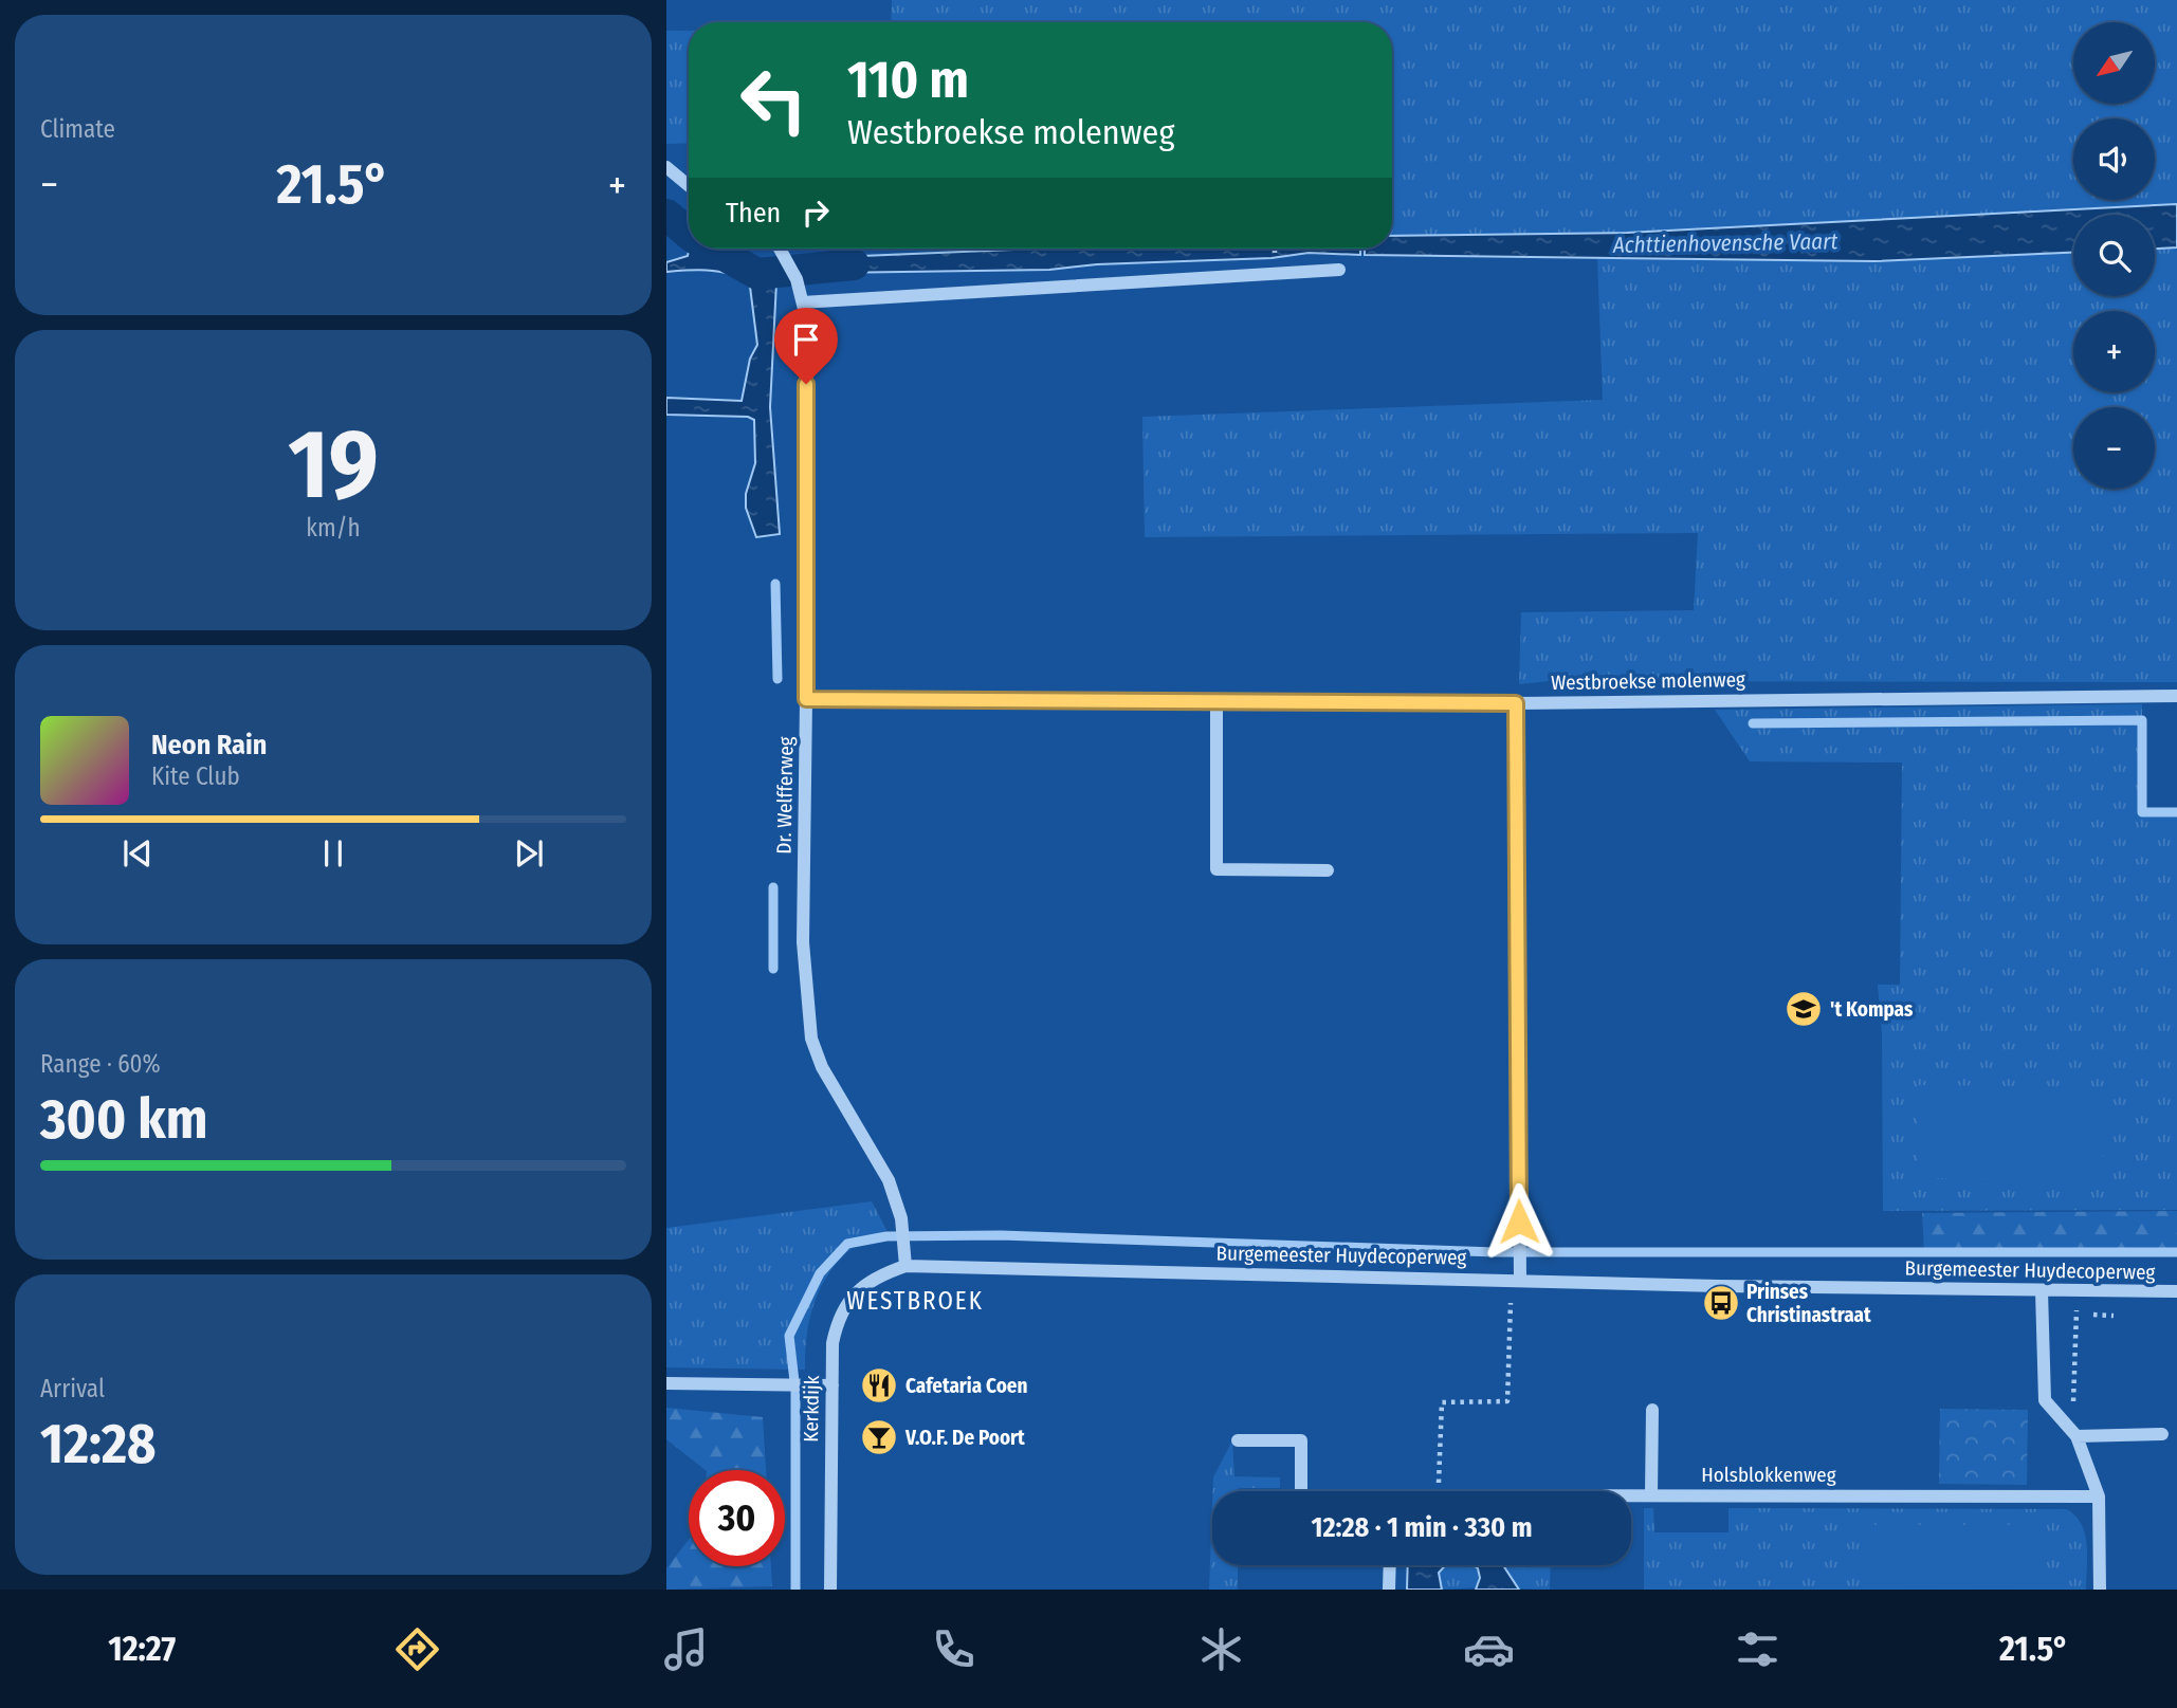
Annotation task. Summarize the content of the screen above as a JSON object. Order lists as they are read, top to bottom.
{
  "streets": {
    "street": [
      "Westbroekse molenweg",
      "Dr. Welfferweg",
      "Burgemeester Huydecoperweg",
      "Kerkdijk",
      "Holsblokkenweg"
    ]
  },
  "crossings": [
    ["Westbroekse molenweg", "Dr. Welfferweg"],
    ["Dr. Welfferweg", "Burgemeester Huydecoperweg"],
    ["Dr. Welfferweg", "Kerkdijk"],
    ["Burgemeester Huydecoperweg", "Kerkdijk"]
  ],
  "districts": ["WESTBROEK"],
  "water": ["Achttienhovensche Vaart"],
  "places": {
    "school or university": ["'t Kompas"],
    "bus stop": ["Prinses Christinastraat"],
    "restaurant": ["Cafetaria Coen"],
    "bar": ["V.O.F. De Poort"]
  },
  "north": "bottom left",
  "page": {
    "tile": [
      "Climate",
      ["19", "km/h"],
      ["Range · 60%", "300 km"],
      ["Arrival", "12:28"]
    ],
    "map_buttons": ["+", "−"],
    "turn": ["110 m", "Westbroekse molenweg"],
    "heat": ["−", "21.5°", "+"],
    "then": "Then",
    "song": ["Neon Rain", "Kite Club"],
    "limit": "30",
    "trip": "12:28 · 1 min · 330 m",
    "tabs": ["12:27", "21.5°"]
  }
}
